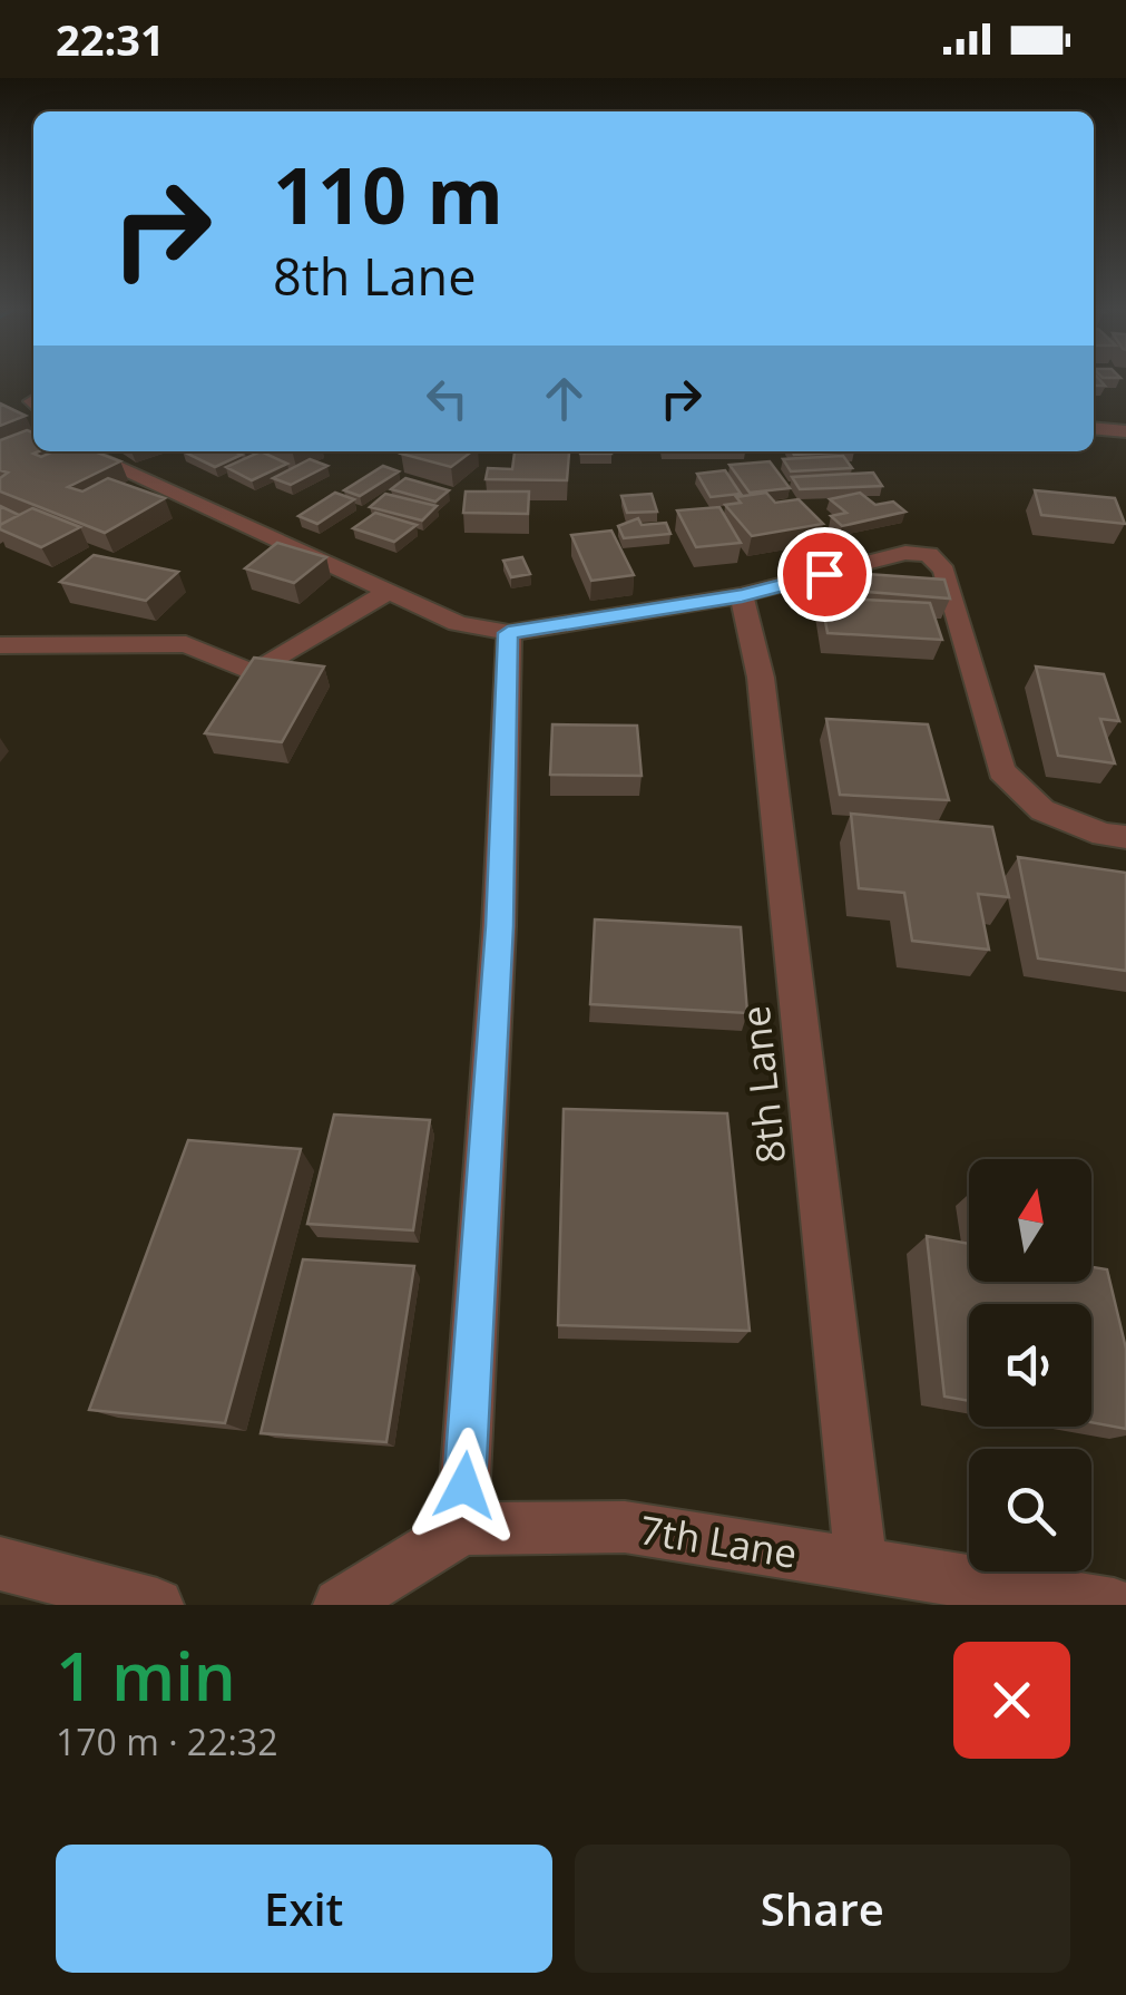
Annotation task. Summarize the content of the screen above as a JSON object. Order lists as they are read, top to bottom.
{
  "streets": {
    "street": ["8th Lane", "7th Lane"]
  },
  "crossings": [
    ["8th Lane", "7th Lane"]
  ],
  "north": "top",
  "page": {
    "status": "22:31",
    "turn": ["110 m", "8th Lane"],
    "heading": ["1 min", "170 m · 22:32"],
    "buttons": ["Exit", "Share"]
  }
}
